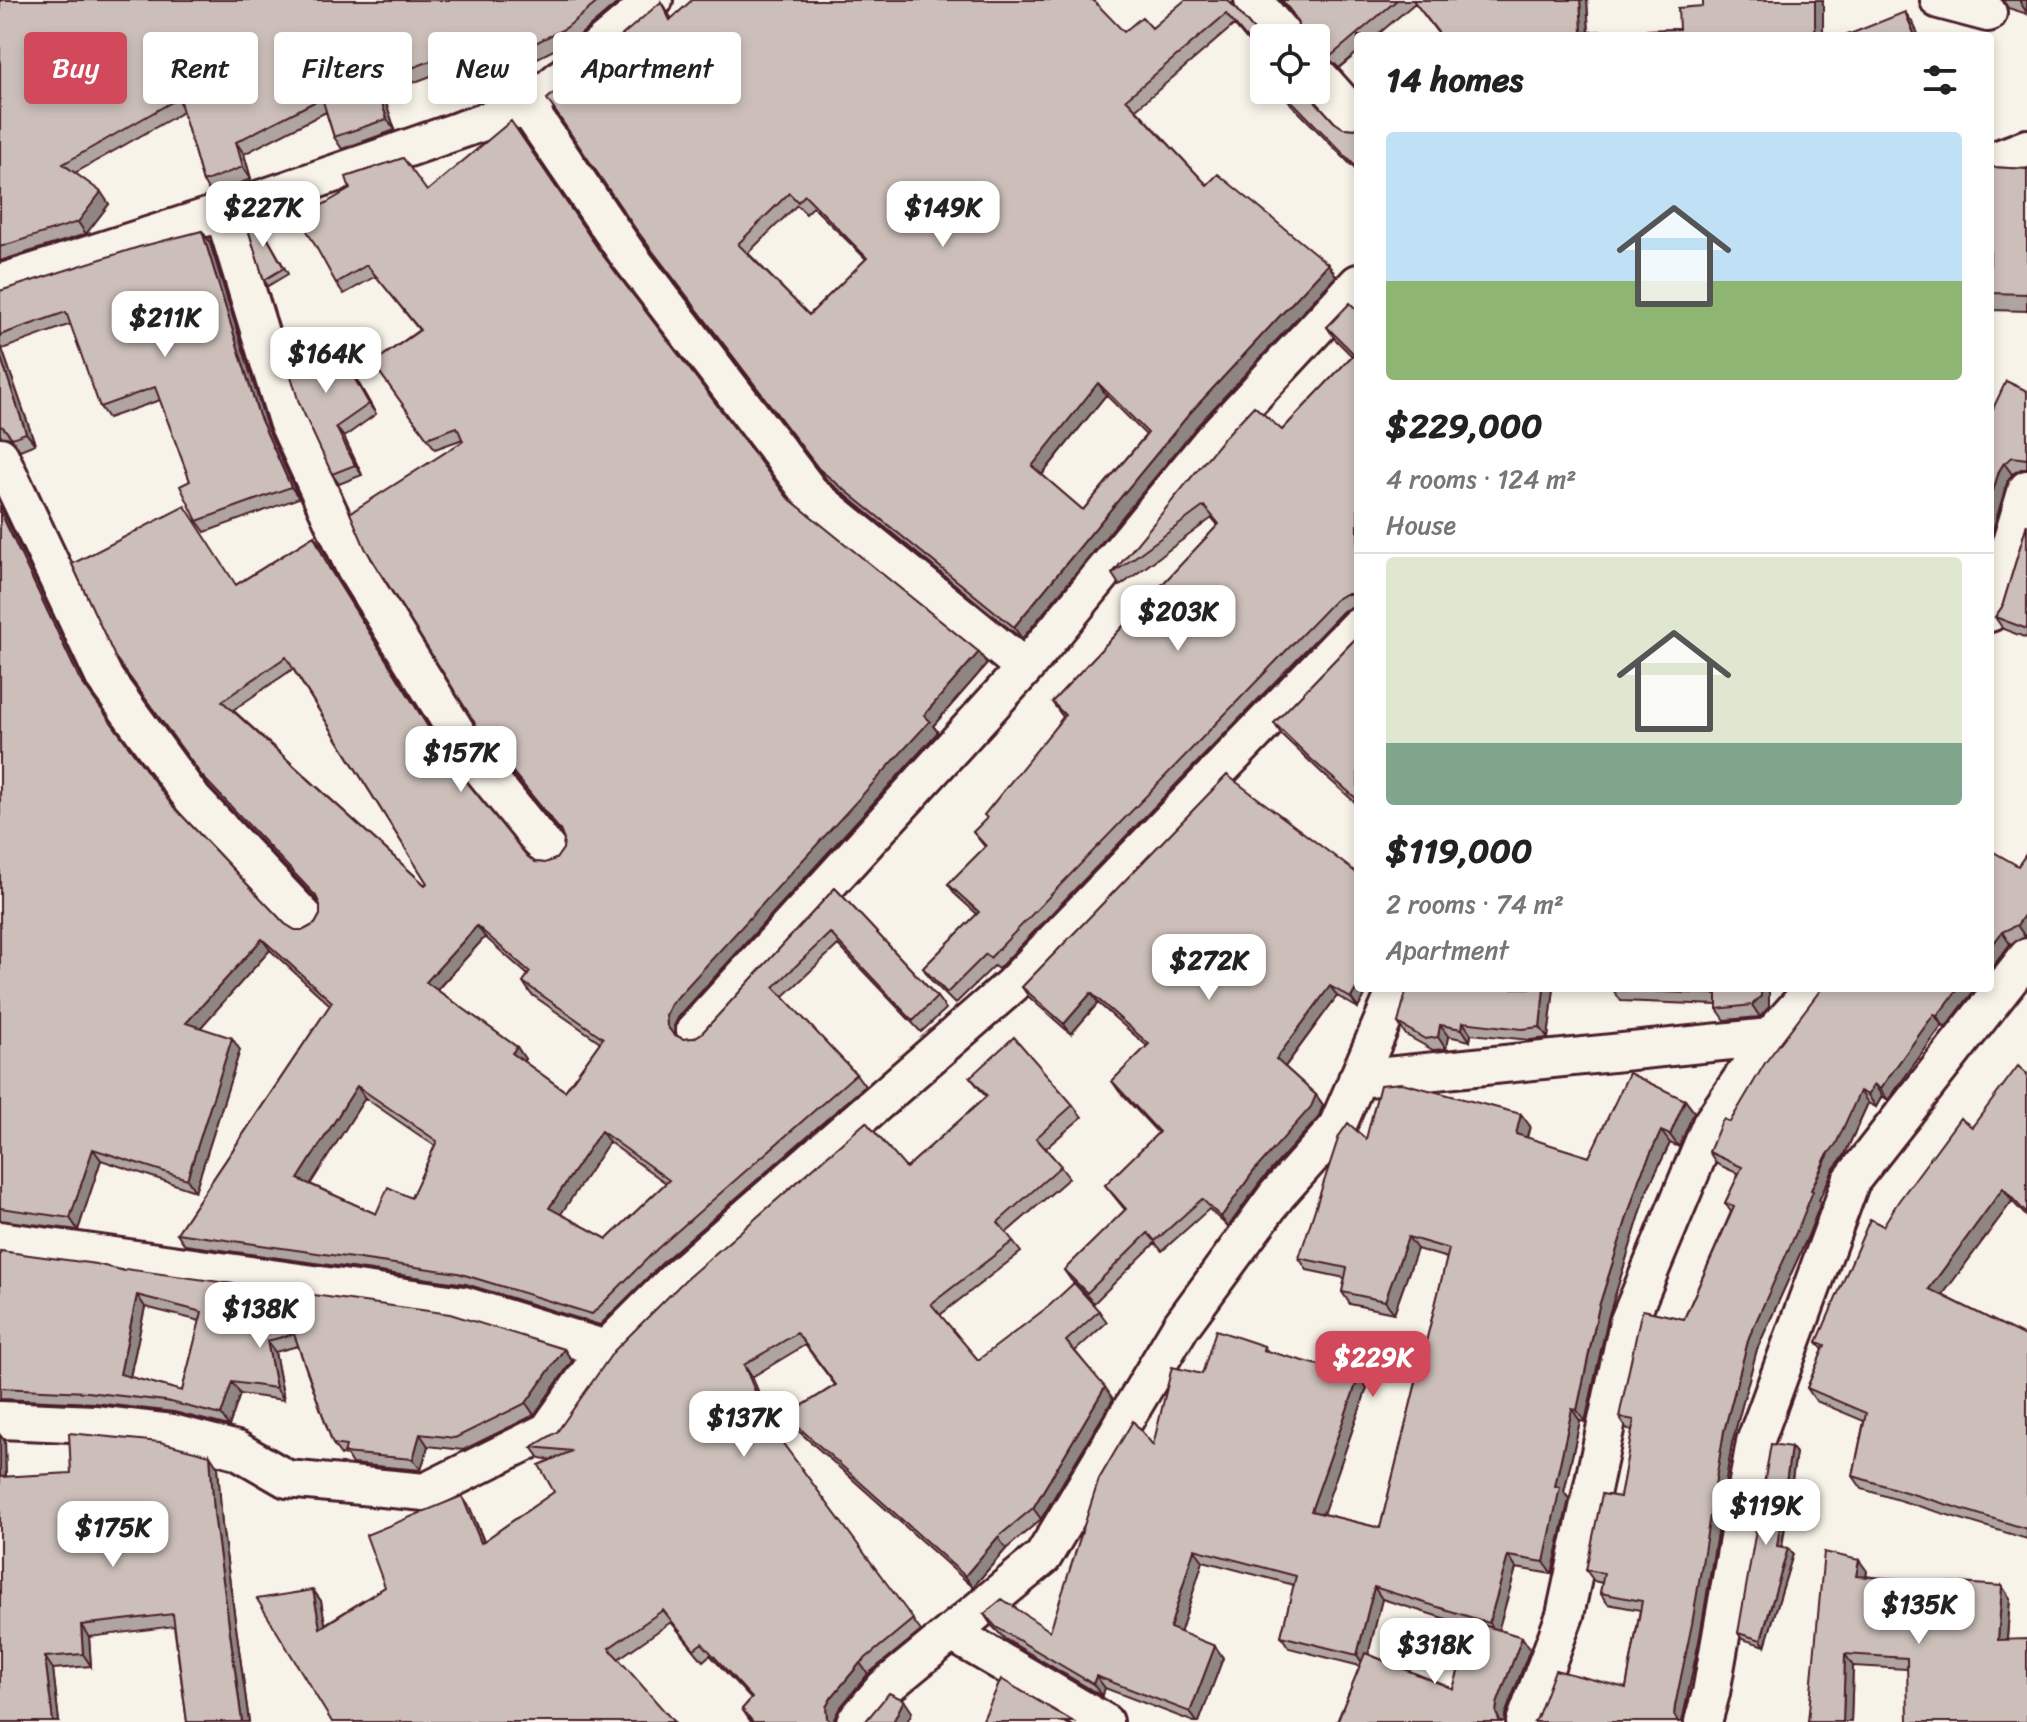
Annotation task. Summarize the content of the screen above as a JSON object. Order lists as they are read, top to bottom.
{
  "page": {
    "chip": [
      "Buy",
      "Rent",
      "Filters",
      "New",
      "Apartment"
    ],
    "heading": "14 homes",
    "list": [
      {
        "name": "$229,000",
        "note": "4 rooms · 124 m² · House"
      },
      {
        "name": "$119,000",
        "note": "2 rooms · 74 m² · Apartment"
      }
    ],
    "price": [
      "$227K",
      "$149K",
      "$211K",
      "$164K",
      "$203K",
      "$157K",
      "$272K",
      "$138K",
      "$229K",
      "$137K",
      "$119K",
      "$175K",
      "$135K",
      "$318K"
    ]
  }
}
